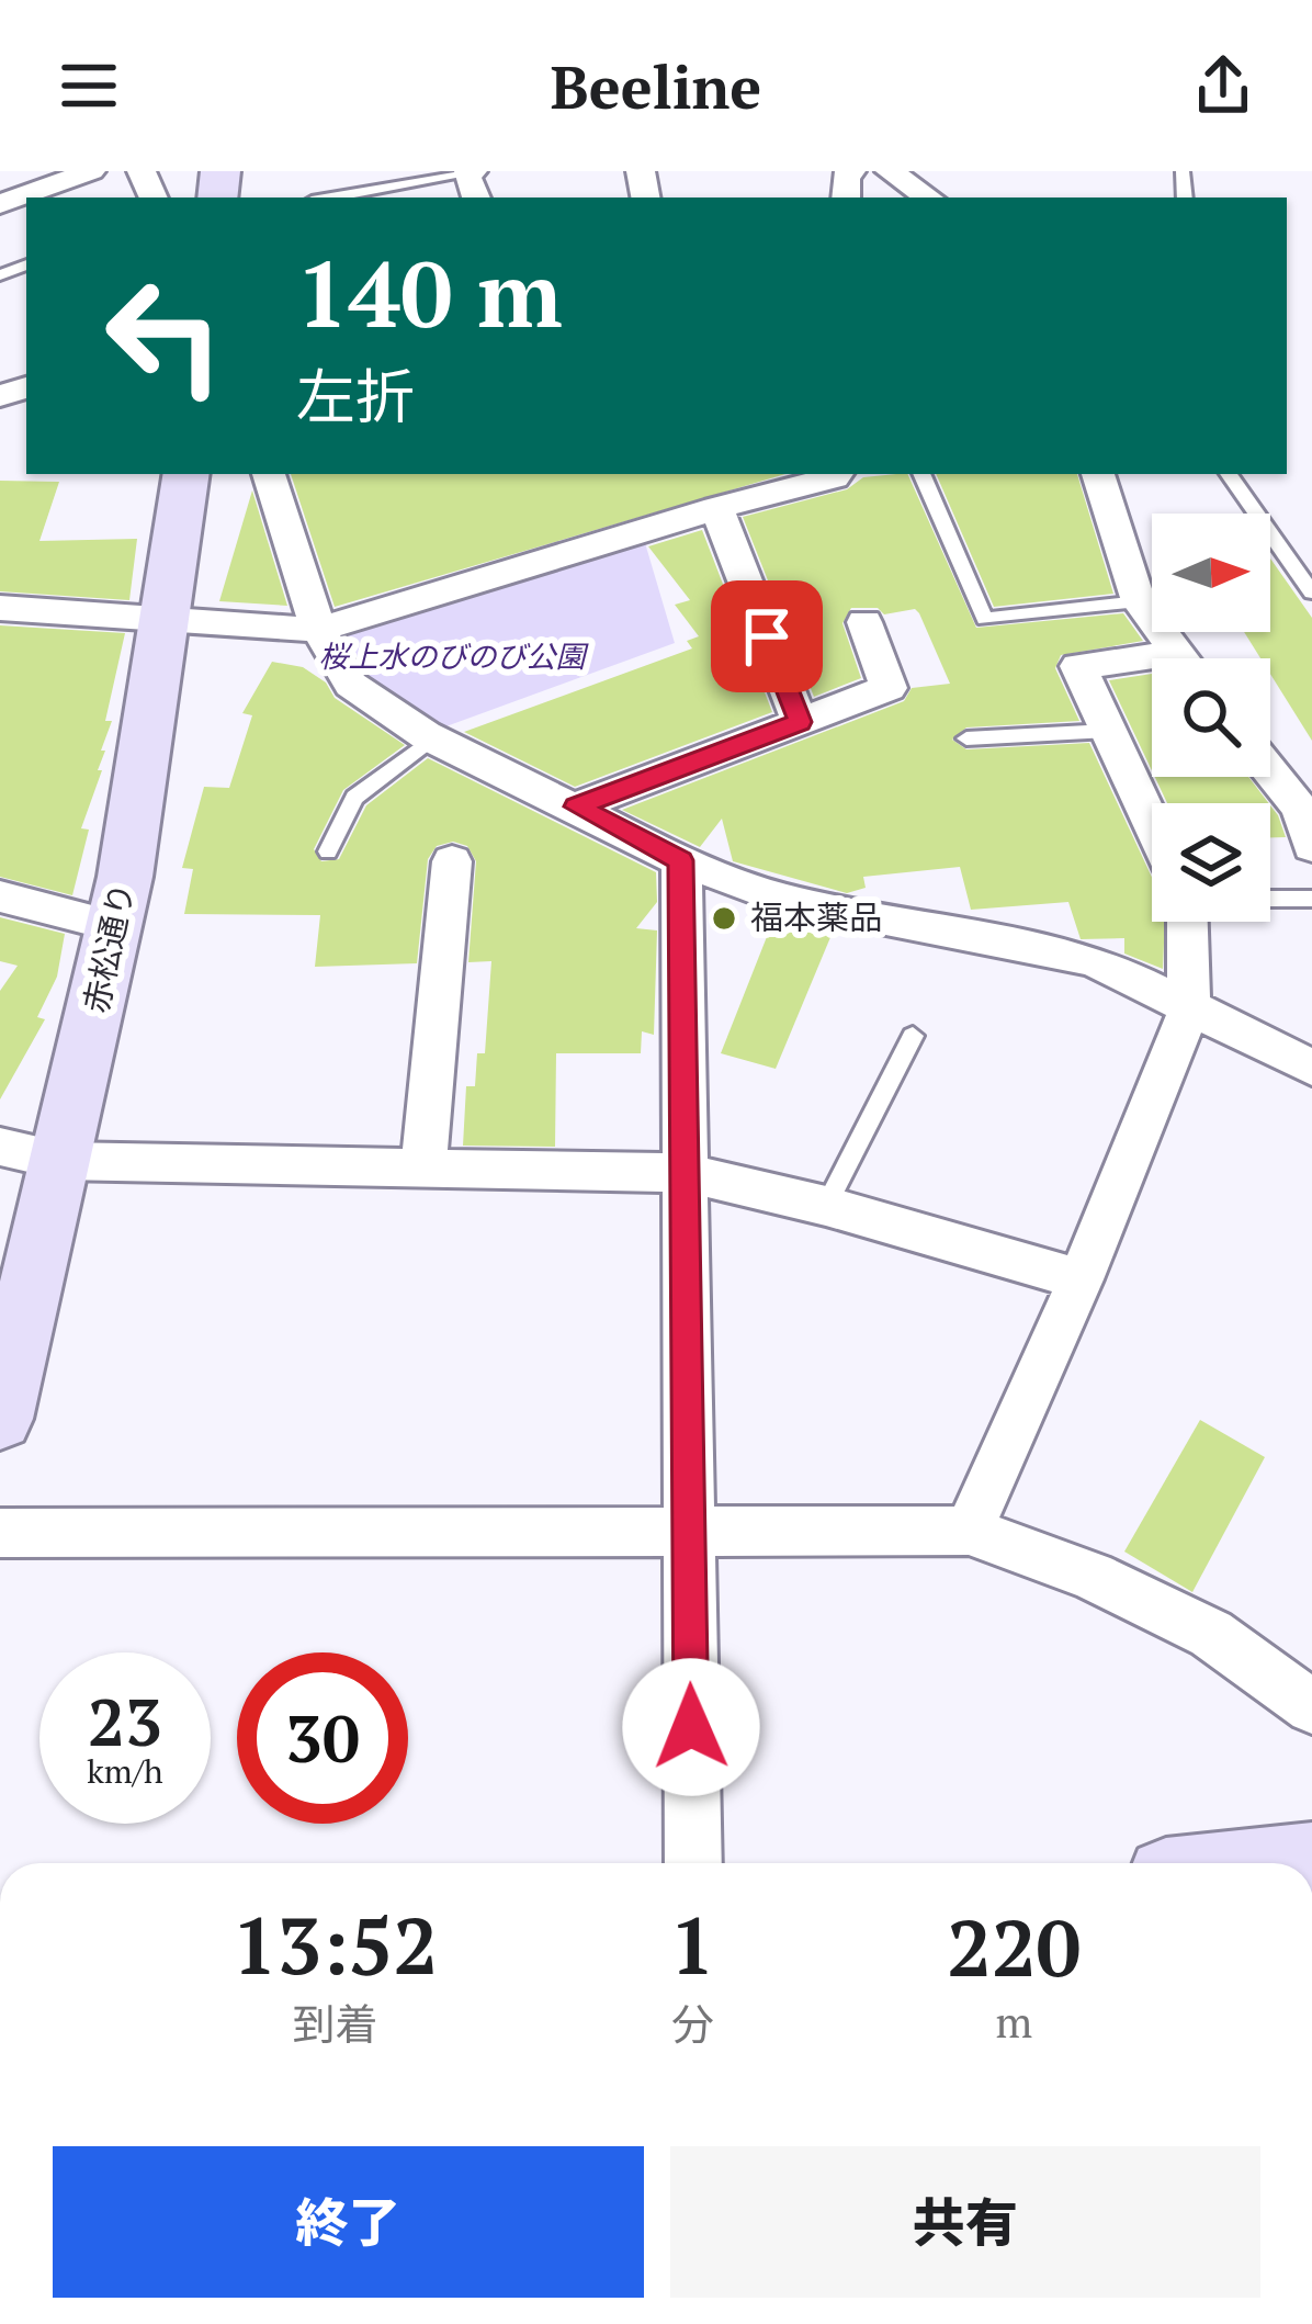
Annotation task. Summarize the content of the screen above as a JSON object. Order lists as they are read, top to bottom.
{
  "streets": {
    "street": ["赤松通り"]
  },
  "parks": ["桜上水のびのび公園"],
  "places": ["福本薬品"],
  "north": "right",
  "page": {
    "header": "Beeline",
    "turn": ["140 m", "左折"],
    "speed": "23 km/h",
    "limit": "30",
    "eta": [
      "13:52",
      "到着",
      "1",
      "分",
      "220",
      "m"
    ],
    "buttons": ["終了", "共有"]
  }
}
